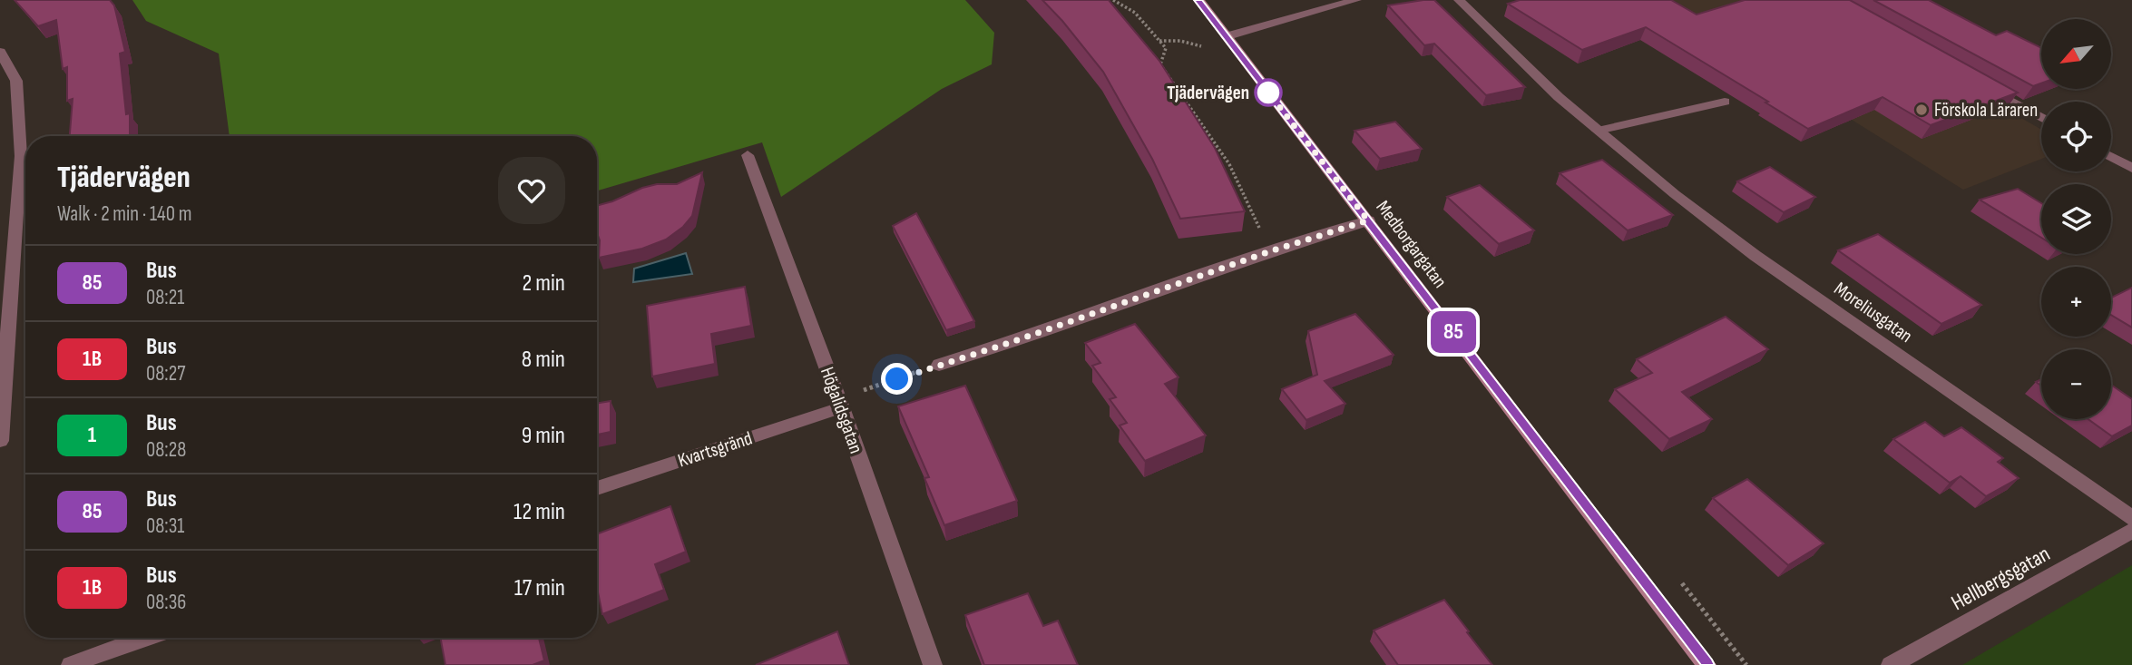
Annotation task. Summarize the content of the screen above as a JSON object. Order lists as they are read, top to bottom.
{
  "streets": {
    "street": [
      "Medborgargatan",
      "Moreliusgatan",
      "Högalidsgatan",
      "Kvartsgränd",
      "Hellbergsgatan"
    ]
  },
  "crossings": [
    ["Högalidsgatan", "Kvartsgränd"]
  ],
  "places": ["Tjädervägen", "Förskola Läraren"],
  "lines": ["bus line 85"],
  "north": "bottom left",
  "page": {
    "on_map": "85",
    "map_buttons": ["+", "−"],
    "heading": ["Tjädervägen", "Walk · 2 min · 140 m"],
    "list": [
      {
        "mark": "85",
        "name": "Bus",
        "note": "08:21",
        "value": "2 min"
      },
      {
        "mark": "1B",
        "name": "Bus",
        "note": "08:27",
        "value": "8 min"
      },
      {
        "mark": "1",
        "name": "Bus",
        "note": "08:28",
        "value": "9 min"
      },
      {
        "mark": "85",
        "name": "Bus",
        "note": "08:31",
        "value": "12 min"
      },
      {
        "mark": "1B",
        "name": "Bus",
        "note": "08:36",
        "value": "17 min"
      }
    ]
  }
}
